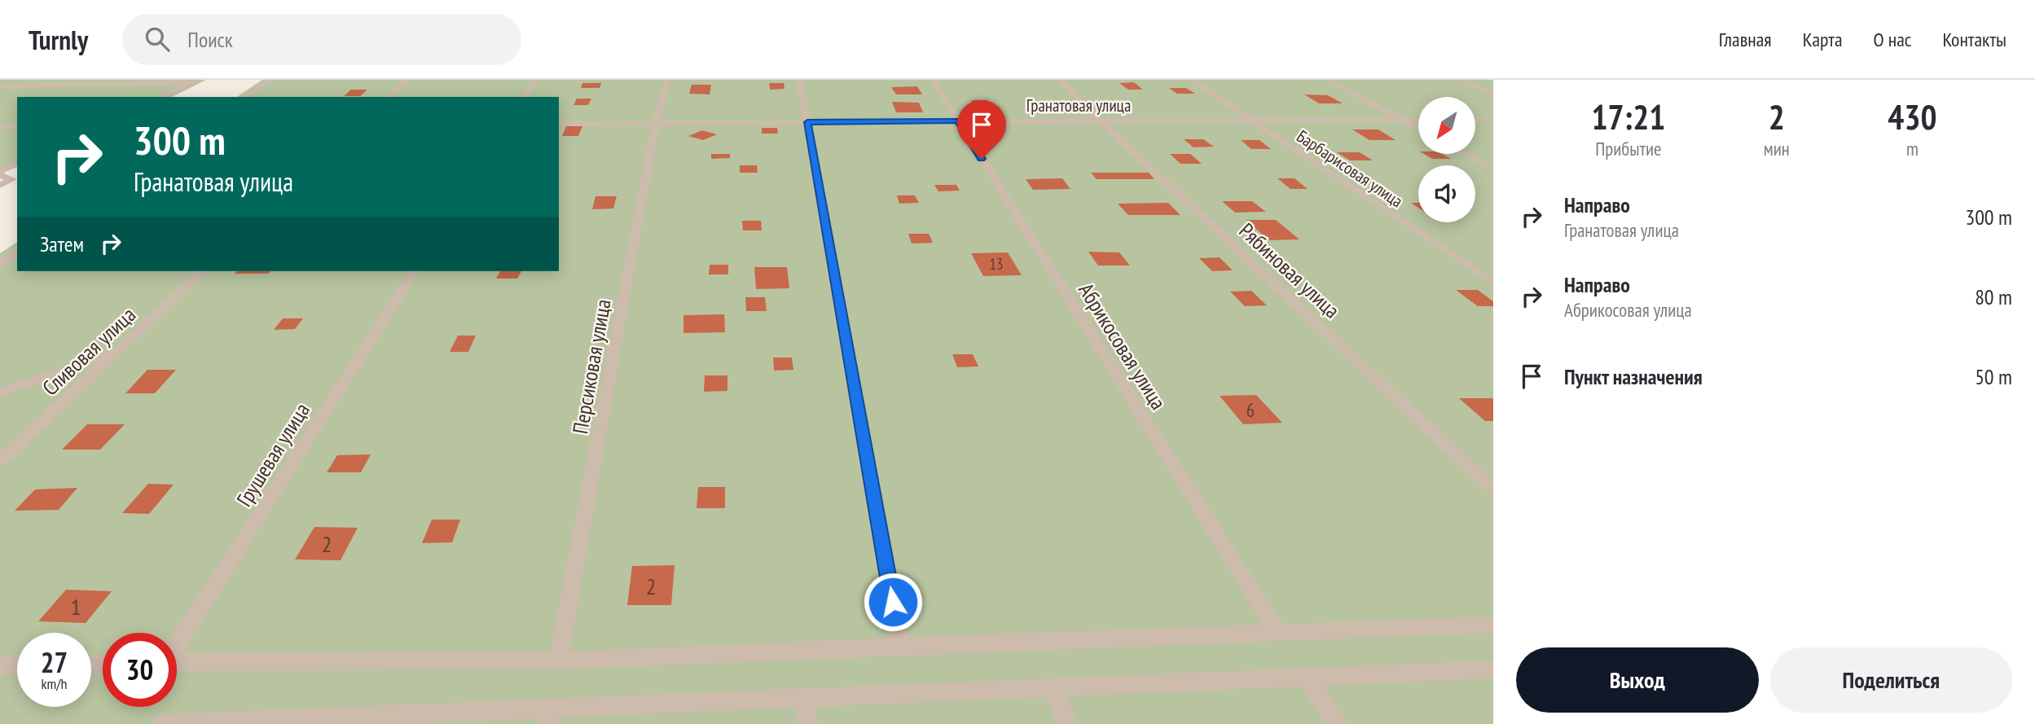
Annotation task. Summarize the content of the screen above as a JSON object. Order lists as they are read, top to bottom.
{
  "streets": {
    "street": [
      "Гранатовая улица",
      "Барбарисовая улица",
      "Рябиновая улица",
      "Абрикосовая улица",
      "Сливовая улица",
      "Персиковая улица",
      "Грушевая улица"
    ]
  },
  "crossings": [
    ["Гранатовая улица", "Барбарисовая улица"],
    ["Гранатовая улица", "Рябиновая улица"],
    ["Гранатовая улица", "Абрикосовая улица"],
    ["Гранатовая улица", "Персиковая улица"]
  ],
  "house_numbers": [
    "13",
    "6",
    "2",
    "2",
    "1"
  ],
  "north": "bottom left",
  "page": {
    "header": "Turnly",
    "search": "Поиск",
    "nav": [
      "Главная",
      "Карта",
      "О нас",
      "Контакты"
    ],
    "eta": [
      "17:21",
      "Прибытие",
      "2",
      "мин",
      "430",
      "m"
    ],
    "turn": ["300 m", "Гранатовая улица"],
    "list": [
      {
        "name": "Направо",
        "note": "Гранатовая улица",
        "value": "300 m"
      },
      {
        "name": "Направо",
        "note": "Абрикосовая улица",
        "value": "80 m"
      },
      {
        "name": "Пункт назначения",
        "value": "50 m"
      }
    ],
    "then": "Затем",
    "speed": "27 km/h",
    "limit": "30",
    "buttons": ["Выход", "Поделиться"]
  }
}
